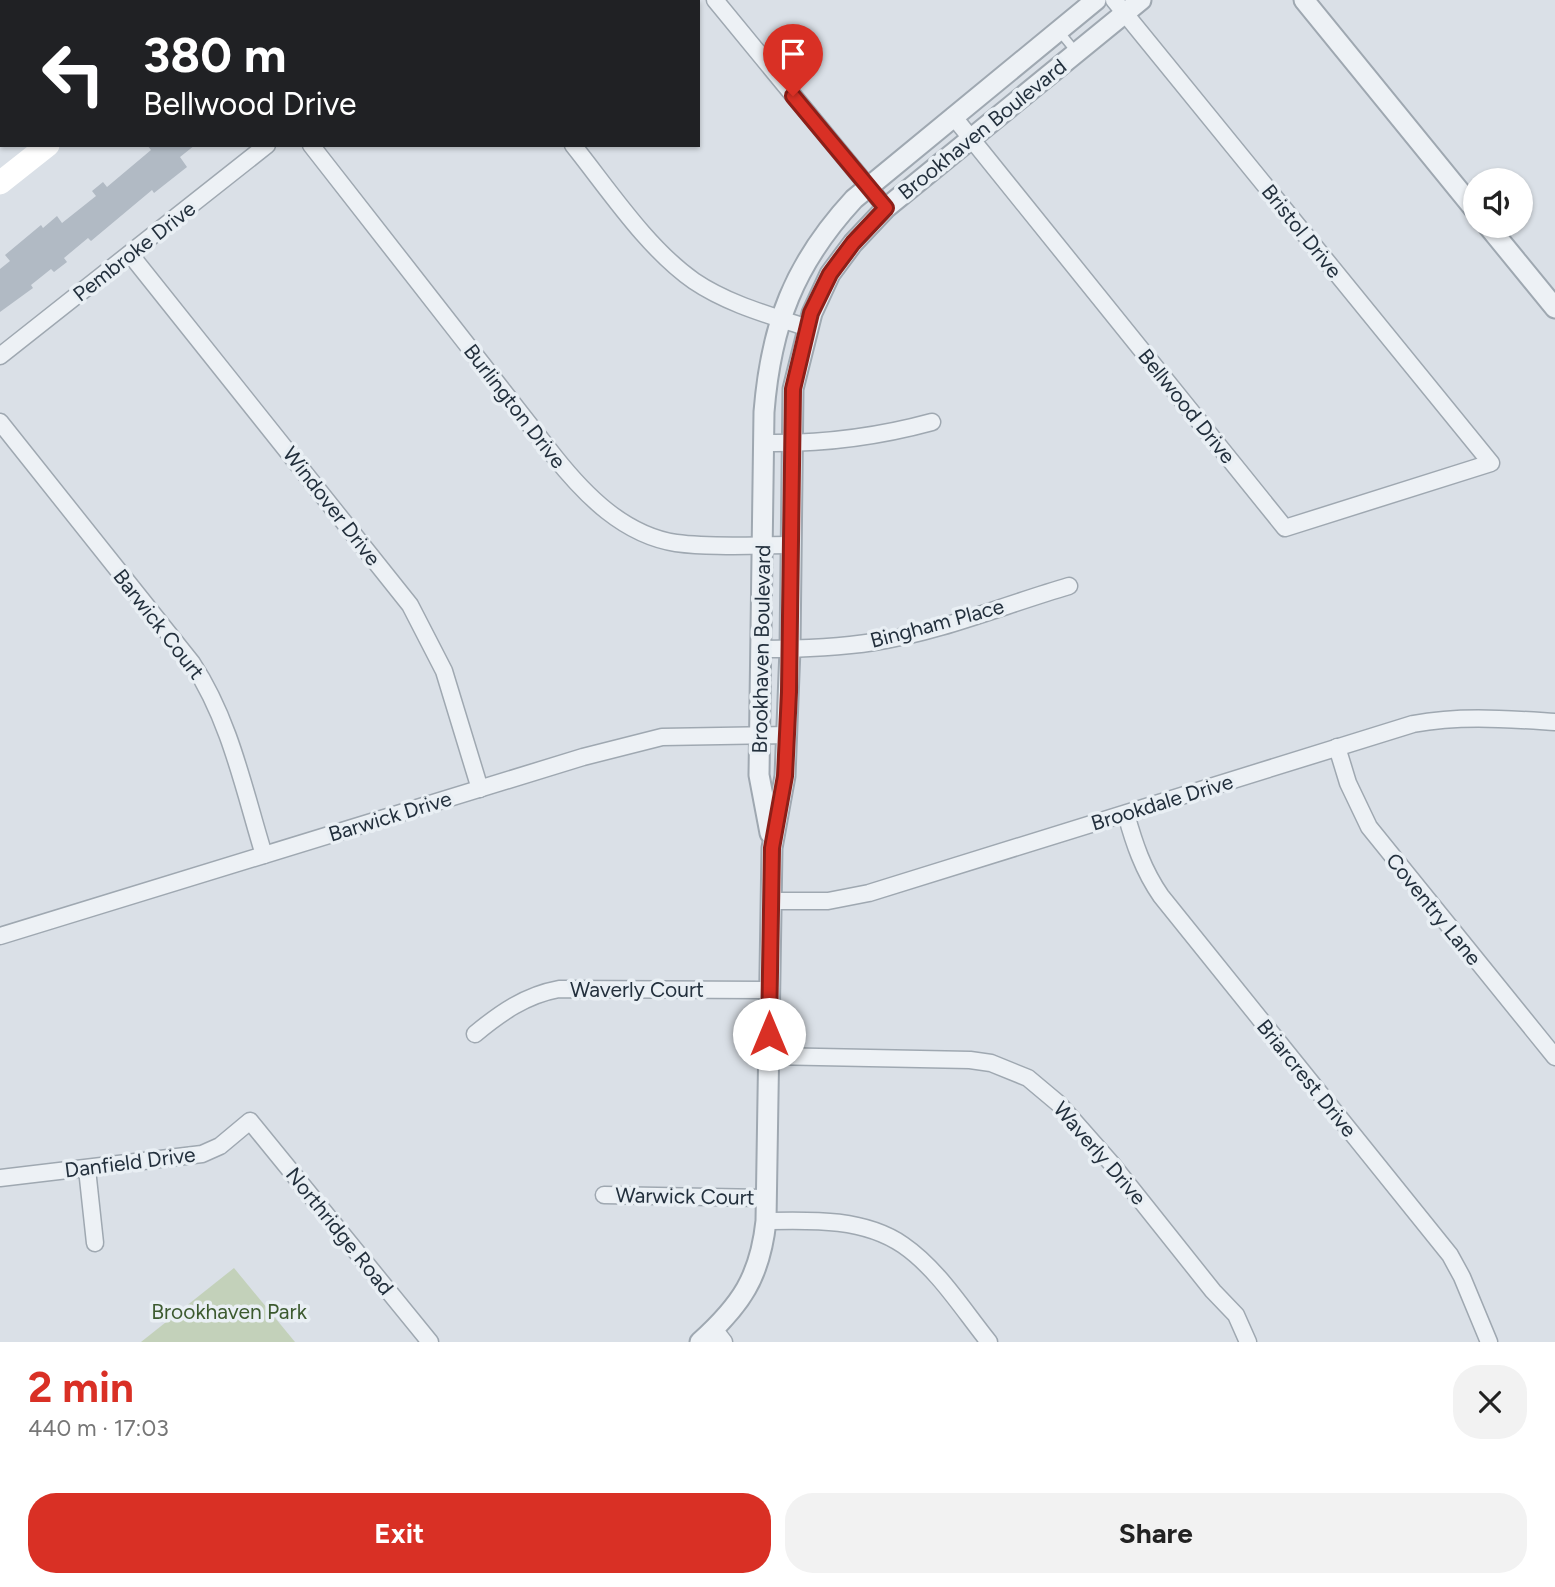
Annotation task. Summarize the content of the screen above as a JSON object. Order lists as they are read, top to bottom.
{
  "streets": {
    "street": [
      "Brookhaven Boulevard",
      "Bristol Drive",
      "Pembroke Drive",
      "Burlington Drive",
      "Bellwood Drive",
      "Windover Drive",
      "Bingham Place",
      "Barwick Court",
      "Brookdale Drive",
      "Barwick Drive",
      "Coventry Lane",
      "Waverly Court",
      "Briarcrest Drive",
      "Waverly Drive",
      "Danfield Drive",
      "Warwick Court",
      "Northridge Road"
    ]
  },
  "crossings": [
    ["Brookhaven Boulevard", "Bristol Drive"],
    ["Brookhaven Boulevard", "Burlington Drive"],
    ["Brookhaven Boulevard", "Bellwood Drive"],
    ["Brookhaven Boulevard", "Bingham Place"],
    ["Brookhaven Boulevard", "Brookdale Drive"],
    ["Brookhaven Boulevard", "Barwick Drive"],
    ["Brookhaven Boulevard", "Waverly Court"],
    ["Brookhaven Boulevard", "Waverly Drive"],
    ["Brookhaven Boulevard", "Warwick Court"],
    ["Bristol Drive", "Bellwood Drive"],
    ["Pembroke Drive", "Windover Drive"],
    ["Windover Drive", "Barwick Drive"],
    ["Barwick Court", "Barwick Drive"],
    ["Brookdale Drive", "Coventry Lane"],
    ["Brookdale Drive", "Briarcrest Drive"],
    ["Danfield Drive", "Northridge Road"]
  ],
  "parks": ["Brookhaven Park"],
  "page": {
    "turn": ["380 m", "Bellwood Drive"],
    "heading": ["2 min", "440 m · 17:03"],
    "buttons": ["Exit", "Share"]
  }
}
